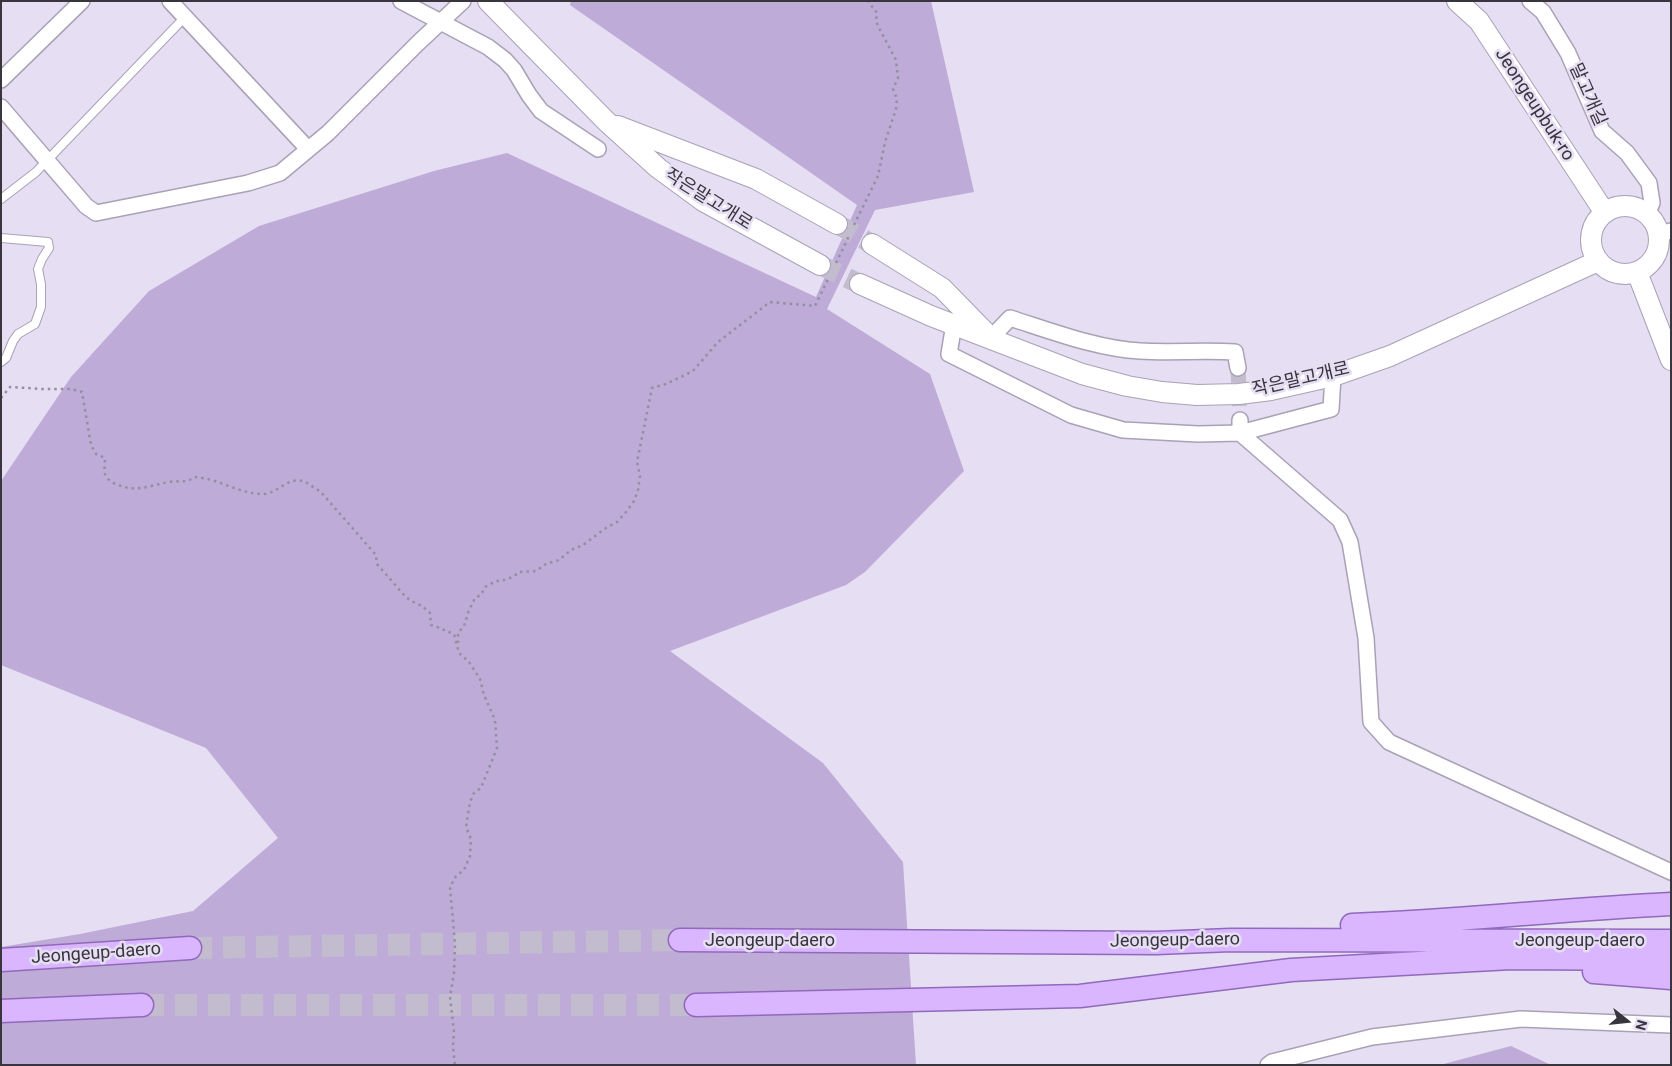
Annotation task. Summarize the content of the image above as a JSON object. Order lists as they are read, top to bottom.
{
  "streets": {
    "main road": ["Jeongeup-daero"],
    "street": ["말고개길", "Jeongeupbuk-ro", "작은말고개로"]
  },
  "crossings": [
    ["말고개길", "Jeongeupbuk-ro"],
    ["말고개길", "작은말고개로"],
    ["Jeongeupbuk-ro", "작은말고개로"]
  ],
  "north": "right"
}
